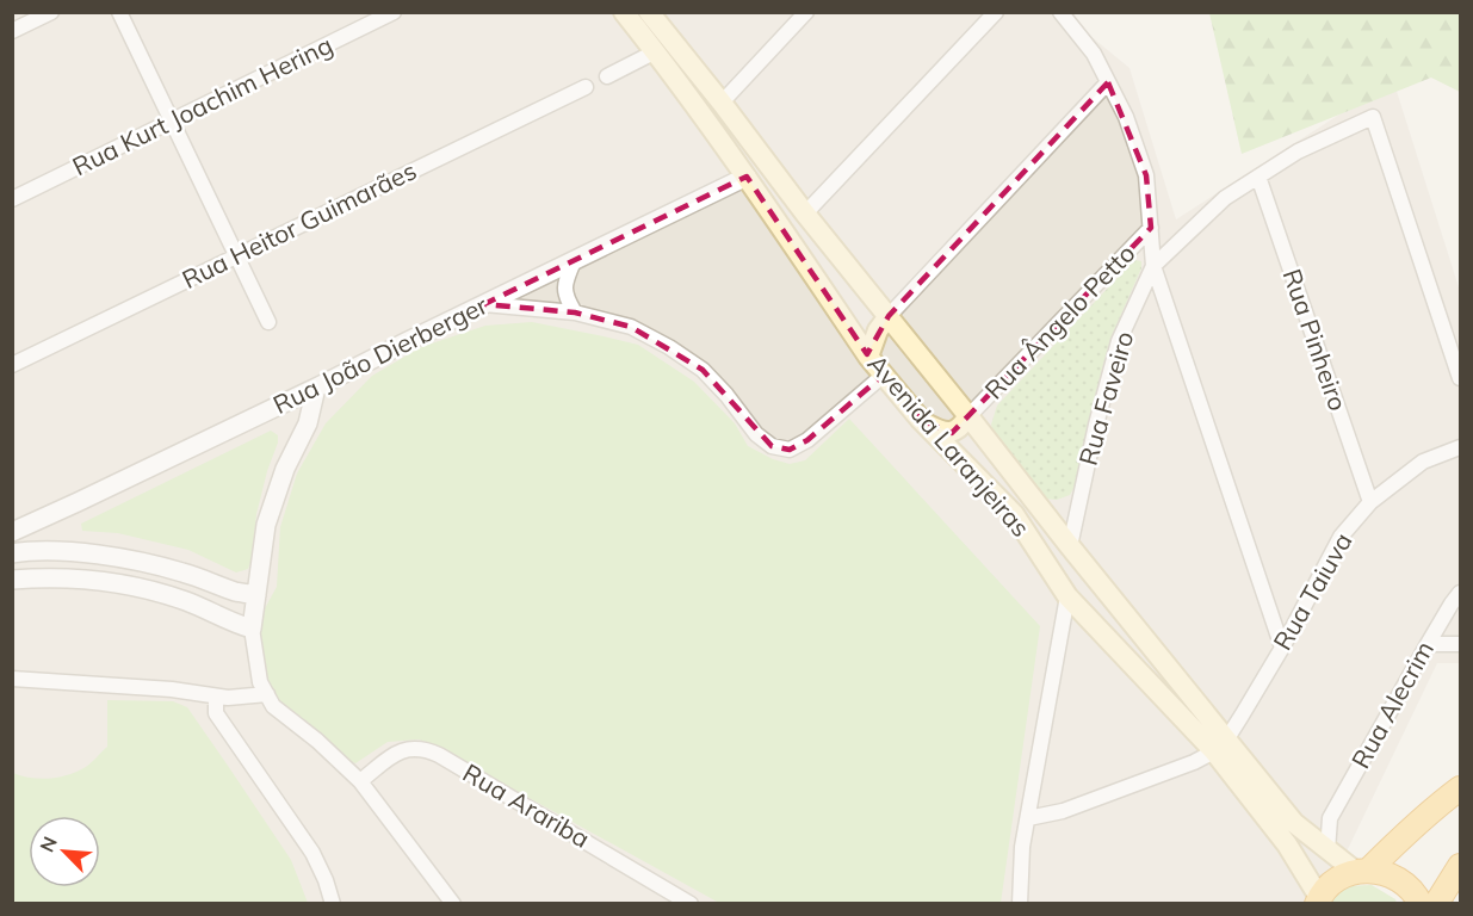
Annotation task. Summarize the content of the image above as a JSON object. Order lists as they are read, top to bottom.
{
  "streets": {
    "main road": ["Avenida Laranjeiras"],
    "street": [
      "Rua Kurt Joachim Hering",
      "Rua Heitor Guimarães",
      "Rua Ângelo Petto",
      "Rua Pinheiro",
      "Rua João Dierberger",
      "Rua Faveiro",
      "Rua Taiuva",
      "Rua Alecrim",
      "Rua Arariba"
    ]
  },
  "crossings": [
    ["Rua Ângelo Petto", "Avenida Laranjeiras"],
    ["Rua Pinheiro", "Rua Faveiro"],
    ["Rua Pinheiro", "Rua Taiuva"],
    ["Rua João Dierberger", "Avenida Laranjeiras"],
    ["Rua Faveiro", "Avenida Laranjeiras"],
    ["Avenida Laranjeiras", "Rua Taiuva"],
    ["Avenida Laranjeiras", "Rua Alecrim"]
  ],
  "north": "top left"
}
